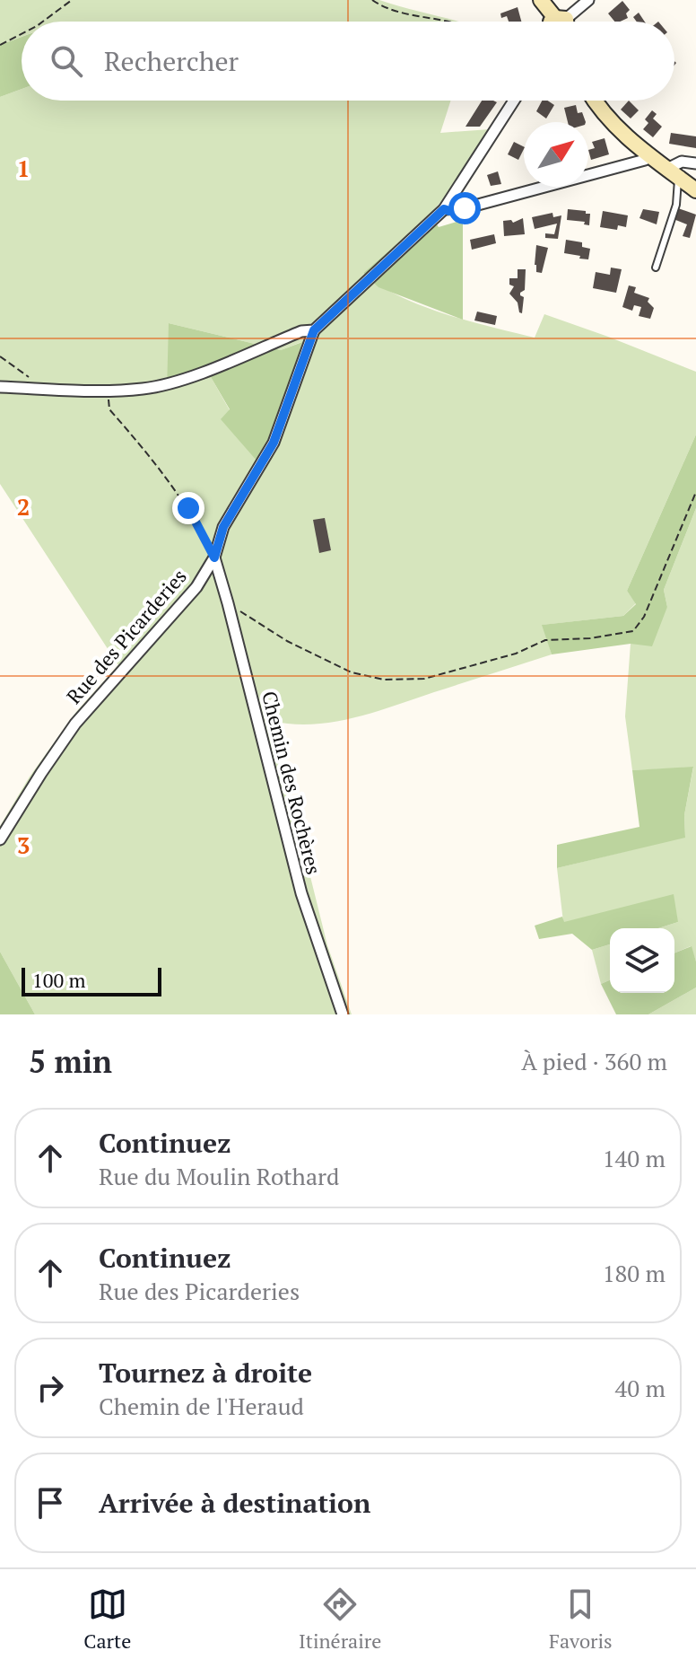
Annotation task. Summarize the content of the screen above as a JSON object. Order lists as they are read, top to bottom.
{
  "streets": {
    "street": ["Rue des Picarderies", "Chemin des Rochères"]
  },
  "crossings": [
    ["Rue des Picarderies", "Chemin des Rochères"]
  ],
  "scale_bar": "100 m",
  "north": "top right",
  "page": {
    "search": "Rechercher",
    "scale": "100 m",
    "heading": ["5 min", "À pied · 360 m"],
    "list": [
      ["Continuez", "Rue du Moulin Rothard", "140 m"],
      ["Continuez", "Rue des Picarderies", "180 m"],
      ["Tournez à droite", "Chemin de l'Heraud", "40 m"],
      "Arrivée à destination"
    ],
    "nav": ["Carte", "Itinéraire", "Favoris"]
  },
  "grid": {
    "rows": ["1", "2", "3"]
  }
}
